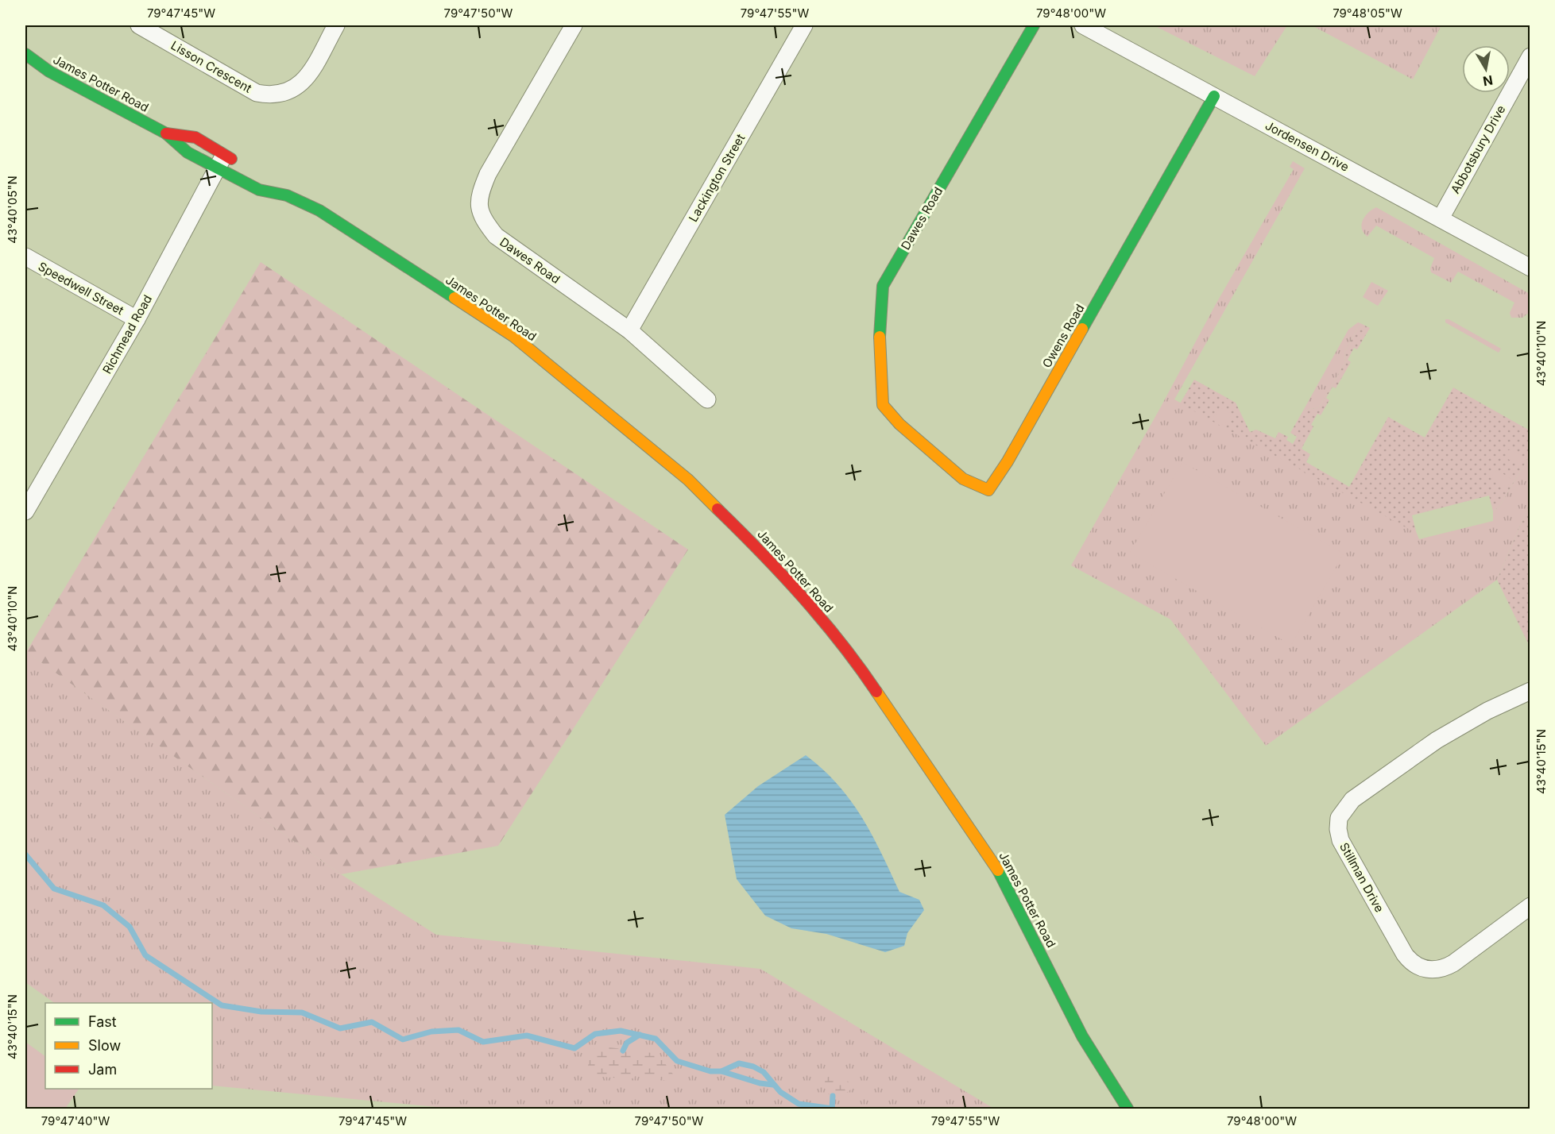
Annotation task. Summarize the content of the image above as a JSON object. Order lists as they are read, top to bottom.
{
  "streets": {
    "main road": ["James Potter Road", "Dawes Road", "Owens Road"],
    "street": [
      "Lisson Crescent",
      "Jordensen Drive",
      "Abbotsbury Drive",
      "Lackington Street",
      "Speedwell Street",
      "Richmead Road",
      "Stillman Drive"
    ]
  },
  "crossings": [
    ["James Potter Road", "Richmead Road"],
    ["Jordensen Drive", "Abbotsbury Drive"],
    ["Jordensen Drive", "Owens Road"],
    ["Lackington Street", "Dawes Road"],
    ["Dawes Road", "Owens Road"],
    ["Speedwell Street", "Richmead Road"]
  ],
  "legend": ["Fast", "Slow", "Jam"],
  "north": "bottom",
  "coordinates": [
    "79°47'45\"W",
    "79°47'50\"W",
    "79°47'55\"W",
    "79°48'00\"W",
    "79°48'05\"W",
    "43°40'05\"N",
    "43°40'10\"N",
    "43°40'15\"N",
    "79°47'40\"W"
  ]
}
